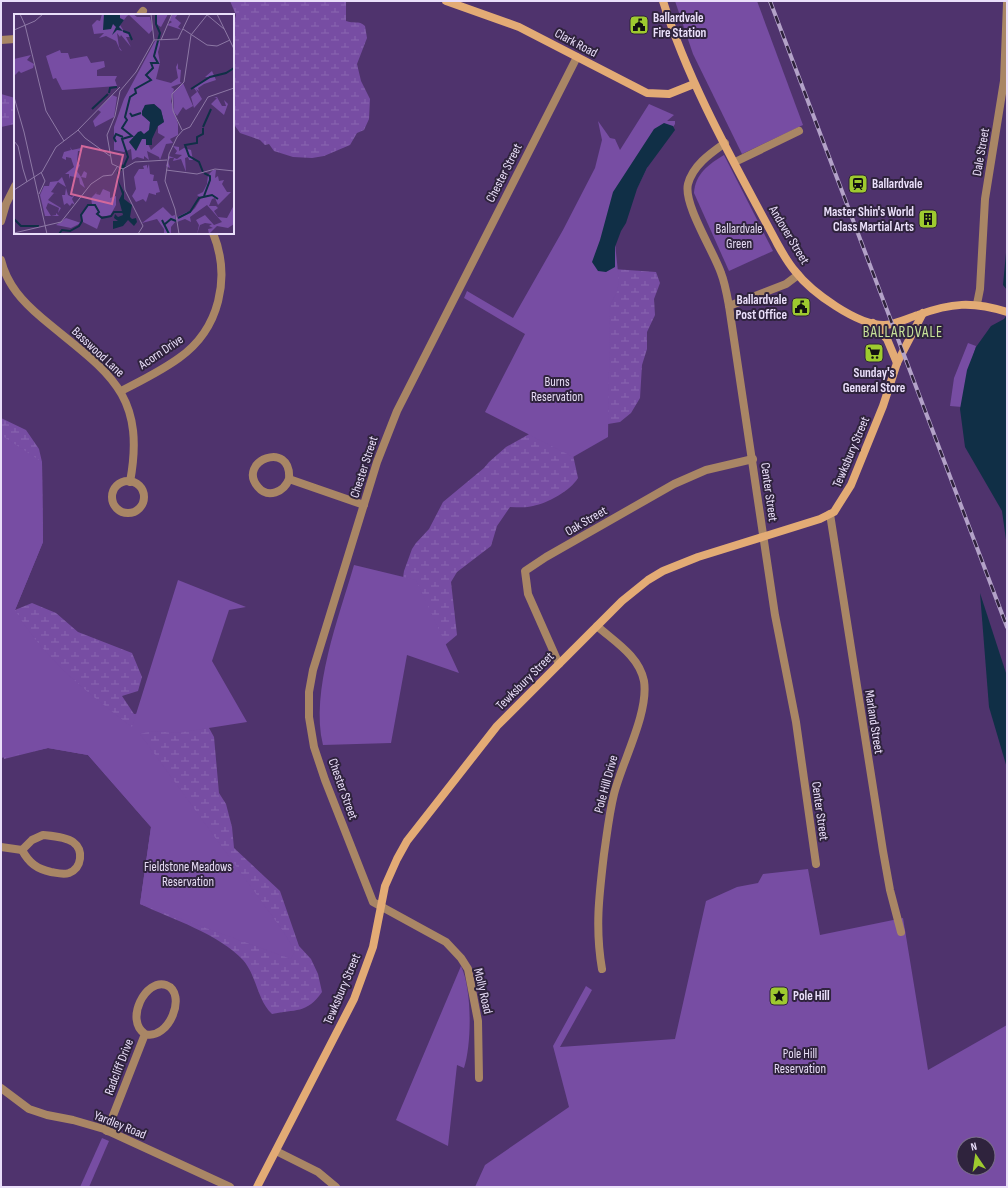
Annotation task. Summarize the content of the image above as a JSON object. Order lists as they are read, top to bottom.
{
  "streets": {
    "street": [
      "Clark Road",
      "Dale Street",
      "Chester Street",
      "Andover Street",
      "Basswood Lane",
      "Acorn Drive",
      "Tewksbury Street",
      "Center Street",
      "Oak Street",
      "Marland Street",
      "Pole Hill Drive",
      "Molly Road",
      "Radcliff Drive",
      "Yardley Road"
    ]
  },
  "crossings": [
    ["Clark Road", "Chester Street"],
    ["Clark Road", "Andover Street"],
    ["Dale Street", "Andover Street"],
    ["Chester Street", "Tewksbury Street"],
    ["Chester Street", "Molly Road"],
    ["Andover Street", "Tewksbury Street"],
    ["Andover Street", "Center Street"],
    ["Basswood Lane", "Acorn Drive"],
    ["Tewksbury Street", "Center Street"],
    ["Tewksbury Street", "Oak Street"],
    ["Tewksbury Street", "Marland Street"],
    ["Tewksbury Street", "Pole Hill Drive"],
    ["Tewksbury Street", "Molly Road"],
    ["Center Street", "Oak Street"],
    ["Radcliff Drive", "Yardley Road"]
  ],
  "districts": ["BALLARDVALE"],
  "parks": [
    "Ballardvale Green",
    "Burns Reservation",
    "Fieldstone Meadows Reservation",
    "Pole Hill Reservation"
  ],
  "places": {
    "public building": ["Ballardvale Fire Station", "Ballardvale Post Office"],
    "station": ["Ballardvale"],
    "building": ["Master Shin's World Class Martial Arts"],
    "supermarket": ["Sunday's General Store"],
    "place": ["Pole Hill"]
  },
  "north": "top"
}
